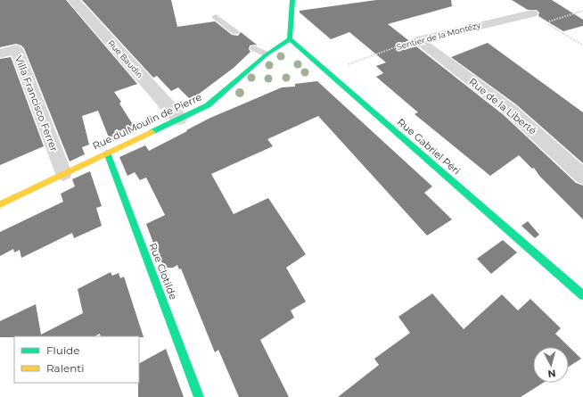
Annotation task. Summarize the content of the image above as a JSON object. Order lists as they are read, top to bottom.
{
  "streets": {
    "street": [
      "Sentier de la Montézy",
      "Rue Baudin",
      "Villa Francisco Ferrer",
      "Rue de la Liberté",
      "Rue du Moulin de Pierre",
      "Rue Gabriel Péri",
      "Rue Clotilde"
    ]
  },
  "crossings": [
    ["Sentier de la Montézy", "Rue de la Liberté"],
    ["Sentier de la Montézy", "Rue Gabriel Péri"],
    ["Rue Baudin", "Rue du Moulin de Pierre"],
    ["Villa Francisco Ferrer", "Rue du Moulin de Pierre"],
    ["Rue du Moulin de Pierre", "Rue Gabriel Péri"],
    ["Rue du Moulin de Pierre", "Rue Clotilde"]
  ],
  "legend": ["Fluide", "Ralenti"],
  "north": "bottom"
}
